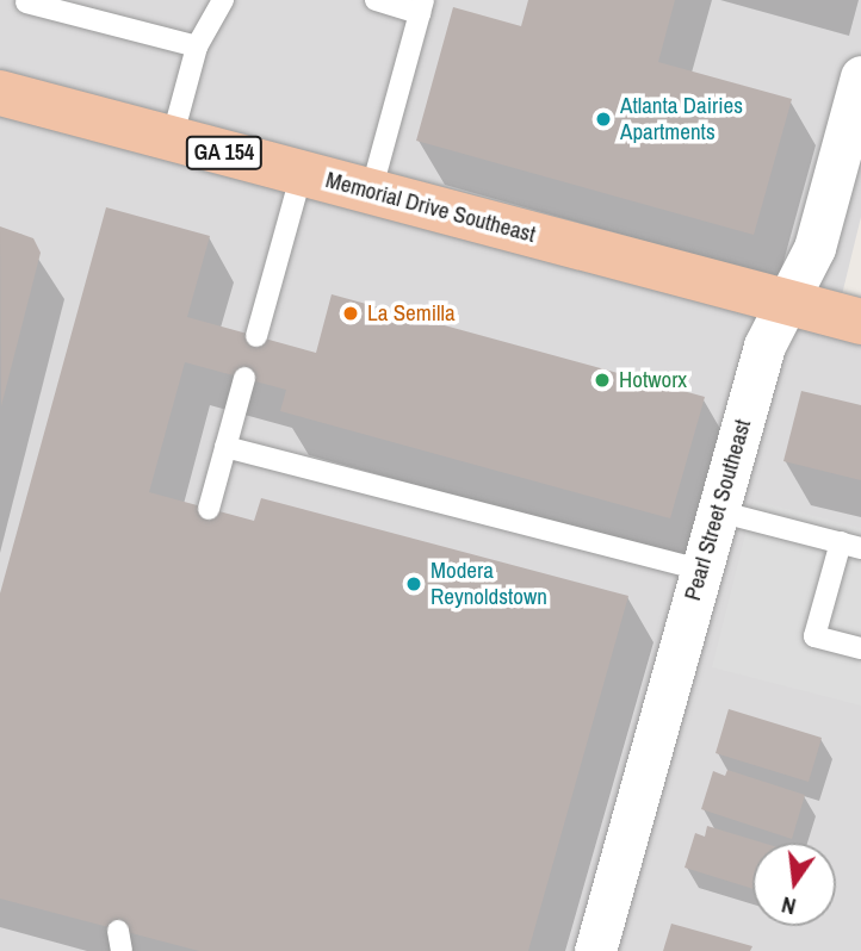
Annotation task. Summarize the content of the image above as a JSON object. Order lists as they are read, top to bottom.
{
  "streets": {
    "main road": ["GA 154", "Memorial Drive Southeast"],
    "street": ["Pearl Street Southeast"]
  },
  "crossings": [
    ["Memorial Drive Southeast", "Pearl Street Southeast"]
  ],
  "places": [
    "Atlanta Dairies Apartments",
    "La Semilla",
    "Hotworx",
    "Modera Reynoldstown"
  ],
  "north": "bottom"
}
